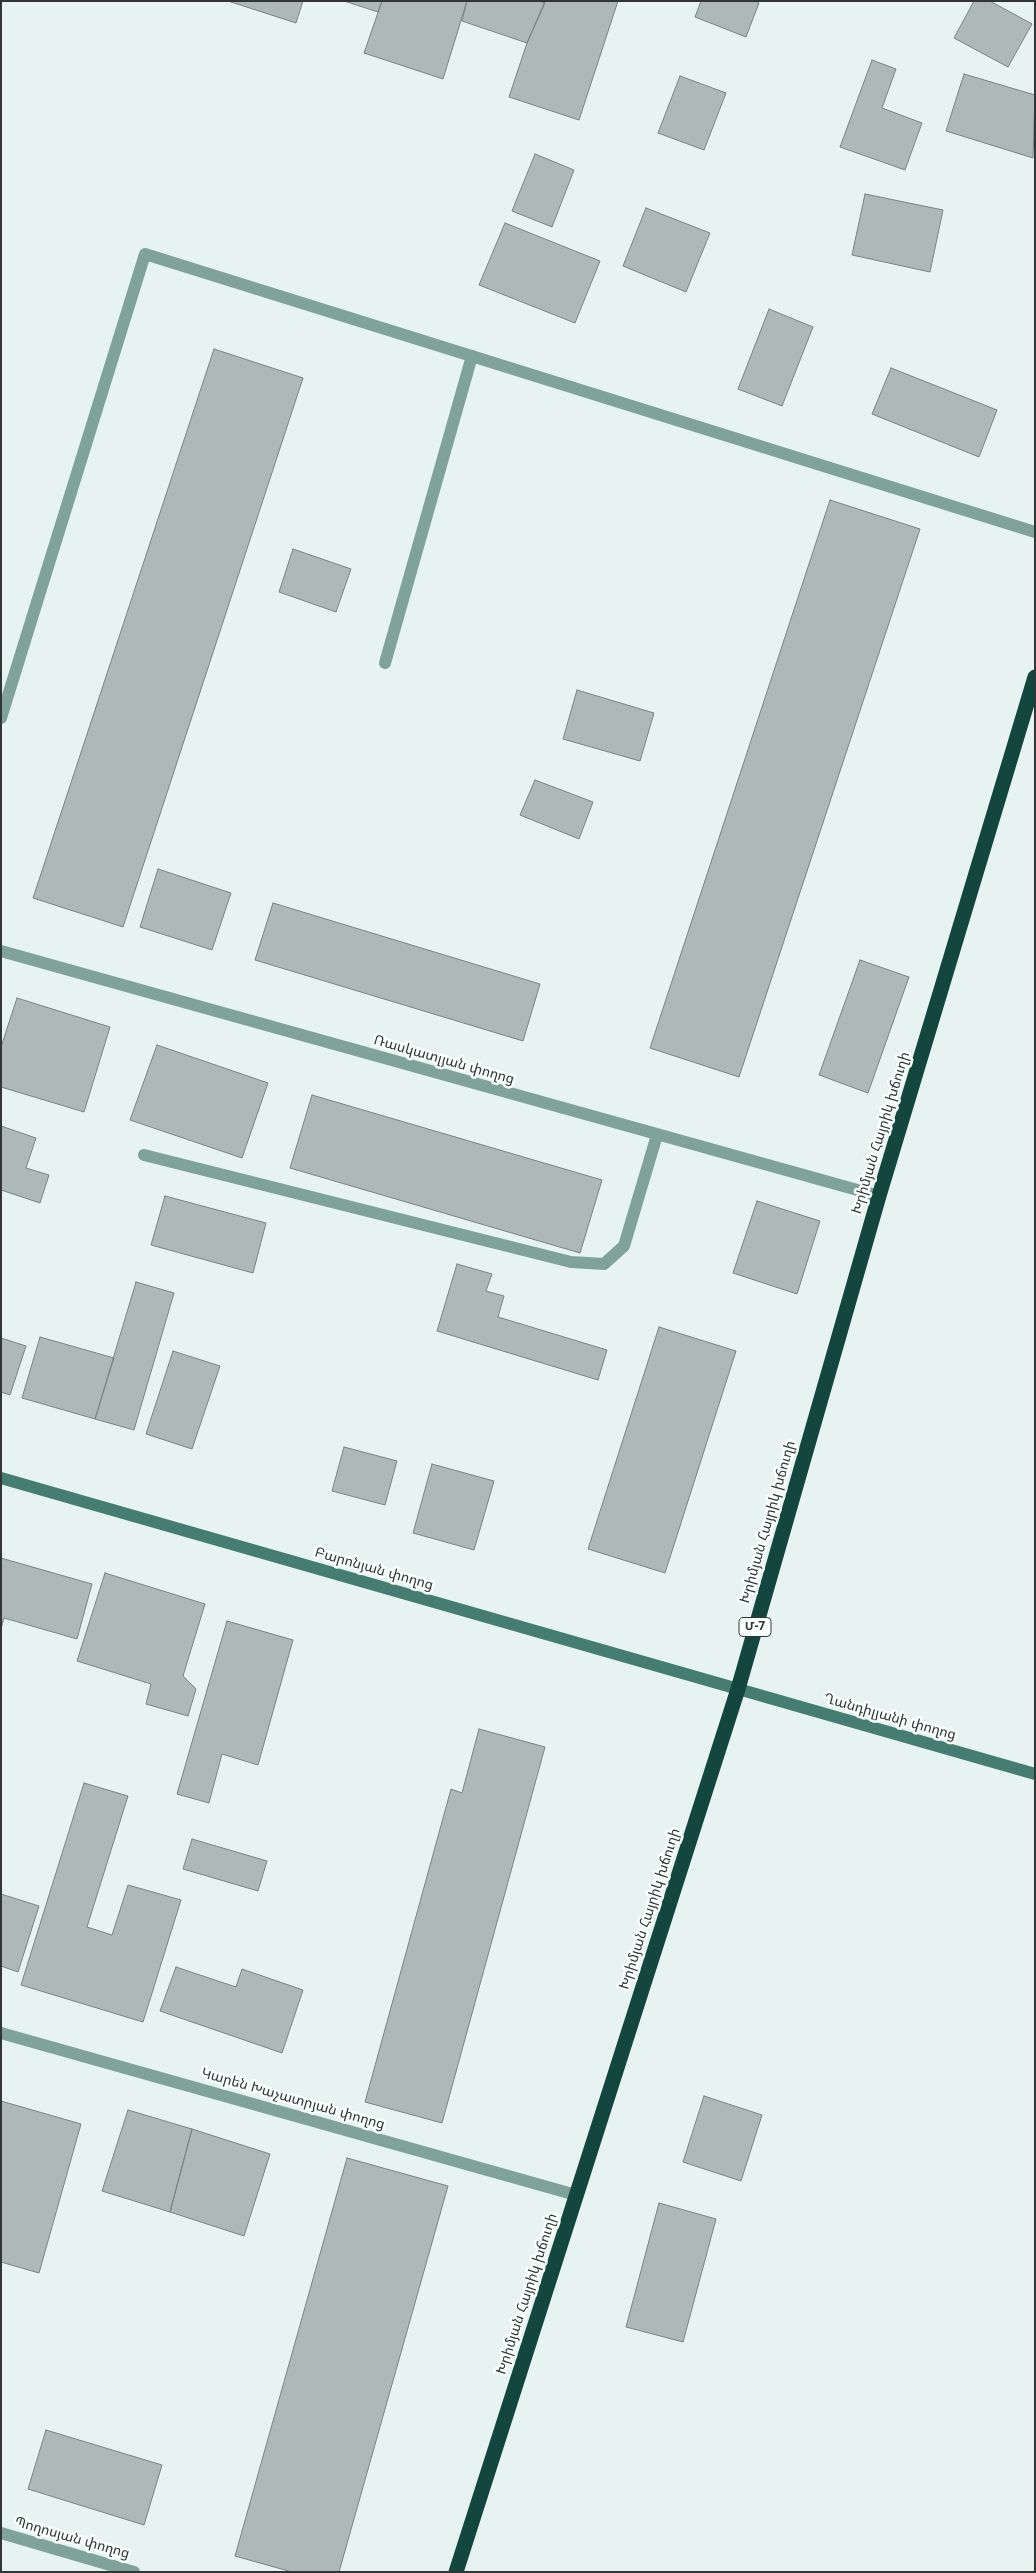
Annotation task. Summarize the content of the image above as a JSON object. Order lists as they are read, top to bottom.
{
  "streets": {
    "highway": ["Խրիմյան Հայրիկ խճուղի", "Մ-7"],
    "main road": ["Բարոնյան փողոց", "Ղանդիլյանի փողոց"],
    "street": ["Ռասկատլյան փողոց", "Կարեն Խաչատրյան փողոց", "Պողոսյան փողոց"]
  },
  "crossings": [
    ["Ռասկատլյան փողոց", "Խրիմյան Հայրիկ խճուղի"],
    ["Խրիմյան Հայրիկ խճուղի", "Բարոնյան փողոց"],
    ["Խրիմյան Հայրիկ խճուղի", "Ղանդիլյանի փողոց"],
    ["Խրիմյան Հայրիկ խճուղի", "Կարեն Խաչատրյան փողոց"],
    ["Բարոնյան փողոց", "Ղանդիլյանի փողոց"]
  ]
}
